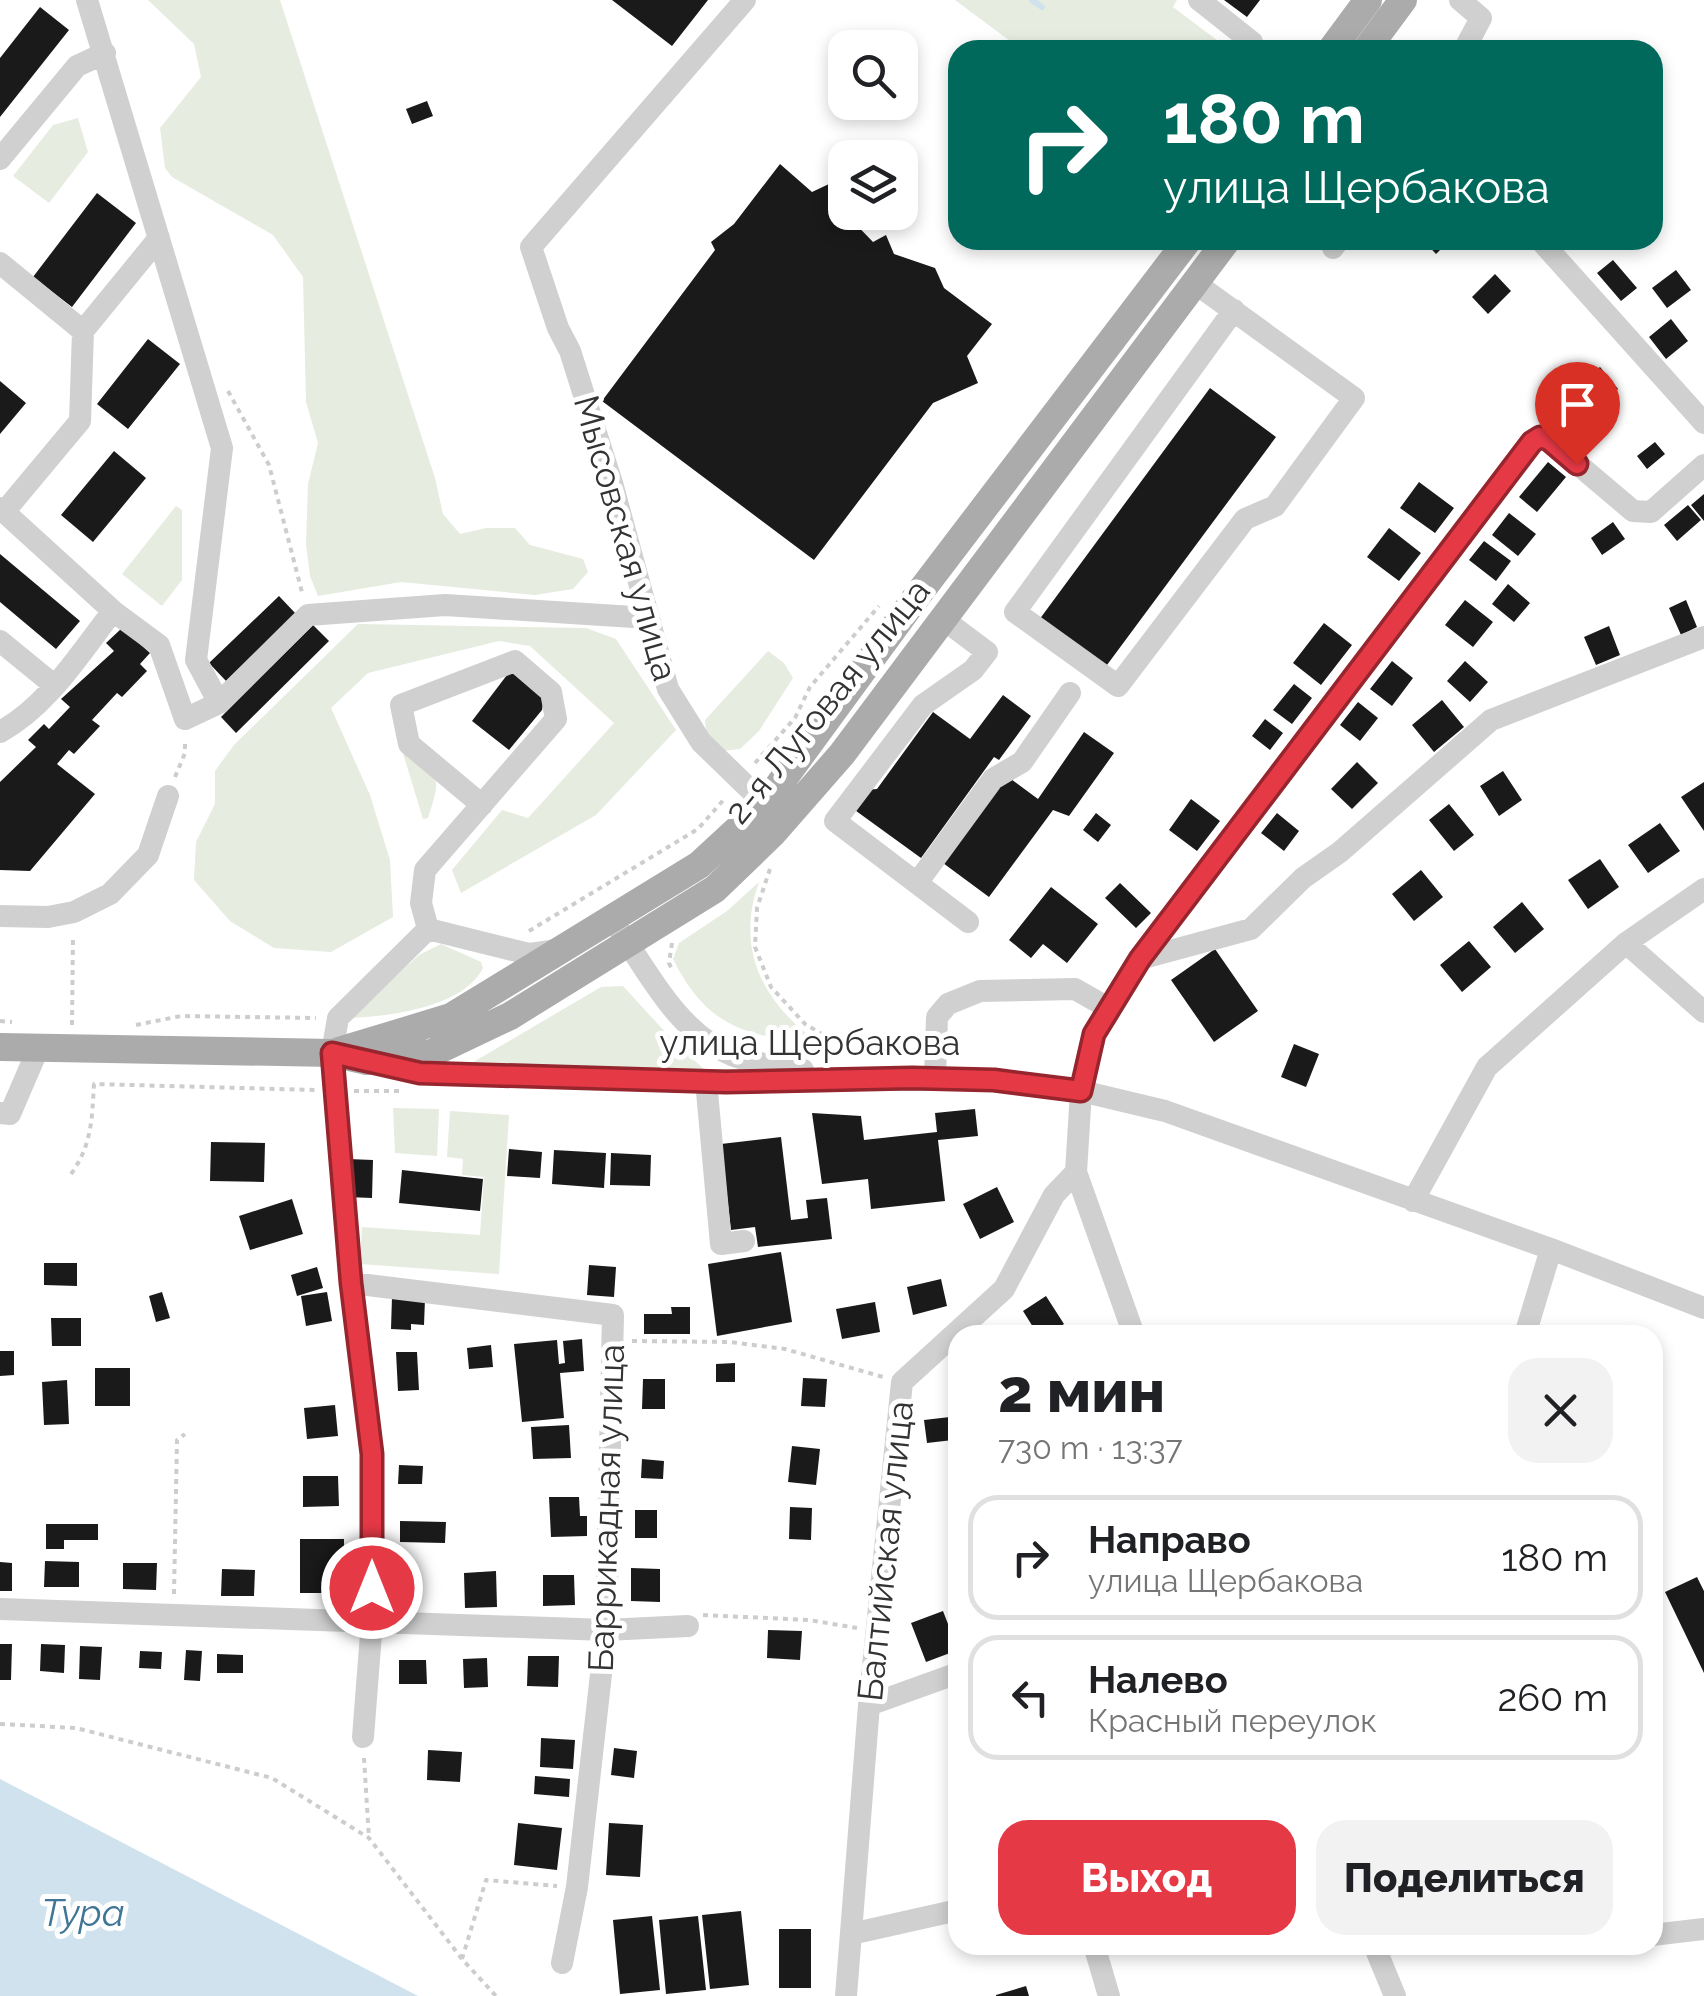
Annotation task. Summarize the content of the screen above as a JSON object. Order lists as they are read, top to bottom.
{
  "streets": {
    "main road": ["2-я Луговая улица", "улица Щербакова"],
    "street": ["Мысовская улица", "Баррикадная улица", "Балтийская улица"]
  },
  "crossings": [
    ["Мысовская улица", "2-я Луговая улица"],
    ["2-я Луговая улица", "улица Щербакова"]
  ],
  "water": ["Тура"],
  "page": {
    "turn": ["180 m", "улица Щербакова"],
    "heading": ["2 мин", "730 m · 13:37"],
    "list": [
      {
        "name": "Направо",
        "note": "улица Щербакова",
        "value": "180 m"
      },
      {
        "name": "Налево",
        "note": "Красный переулок",
        "value": "260 m"
      }
    ],
    "buttons": ["Выход", "Поделиться"]
  }
}
